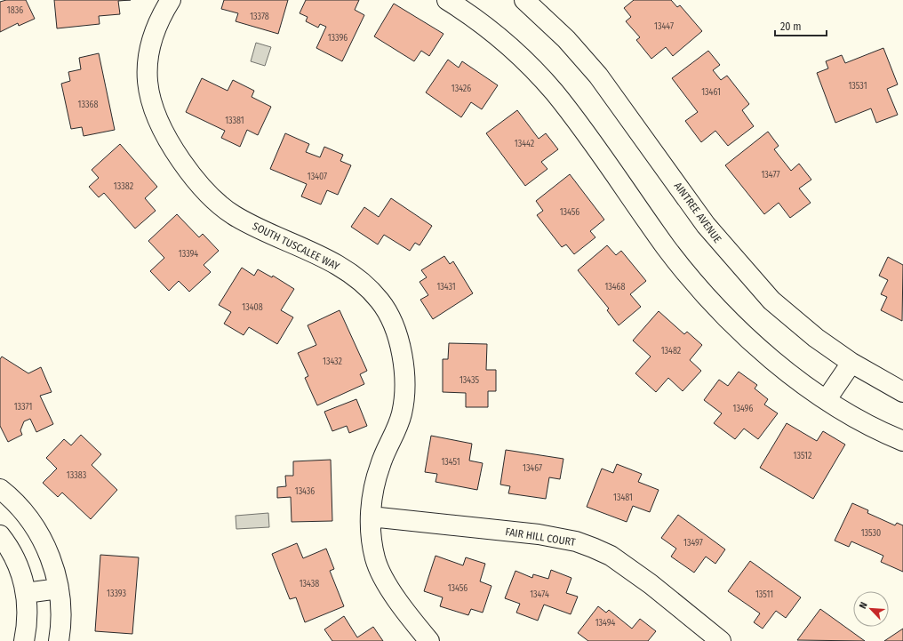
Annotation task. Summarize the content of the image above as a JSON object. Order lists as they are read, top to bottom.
{
  "streets": {
    "street": ["AINTREE AVENUE", "SOUTH TUSCALEE WAY", "FAIR HILL COURT"]
  },
  "crossings": [
    ["SOUTH TUSCALEE WAY", "FAIR HILL COURT"]
  ],
  "house_numbers": [
    "1836",
    "13378",
    "13447",
    "13396",
    "13531",
    "13426",
    "13461",
    "13368",
    "13381",
    "13442",
    "13477",
    "13407",
    "13382",
    "13456",
    "13394",
    "13431",
    "13468",
    "13408",
    "13482",
    "13432",
    "13435",
    "13371",
    "13496",
    "13512",
    "13451",
    "13467",
    "13383",
    "13436",
    "13481",
    "13530",
    "13497",
    "13438",
    "13456",
    "13393",
    "13474",
    "13511",
    "13494"
  ],
  "scale_bar": "20 m",
  "north": "top left"
}
